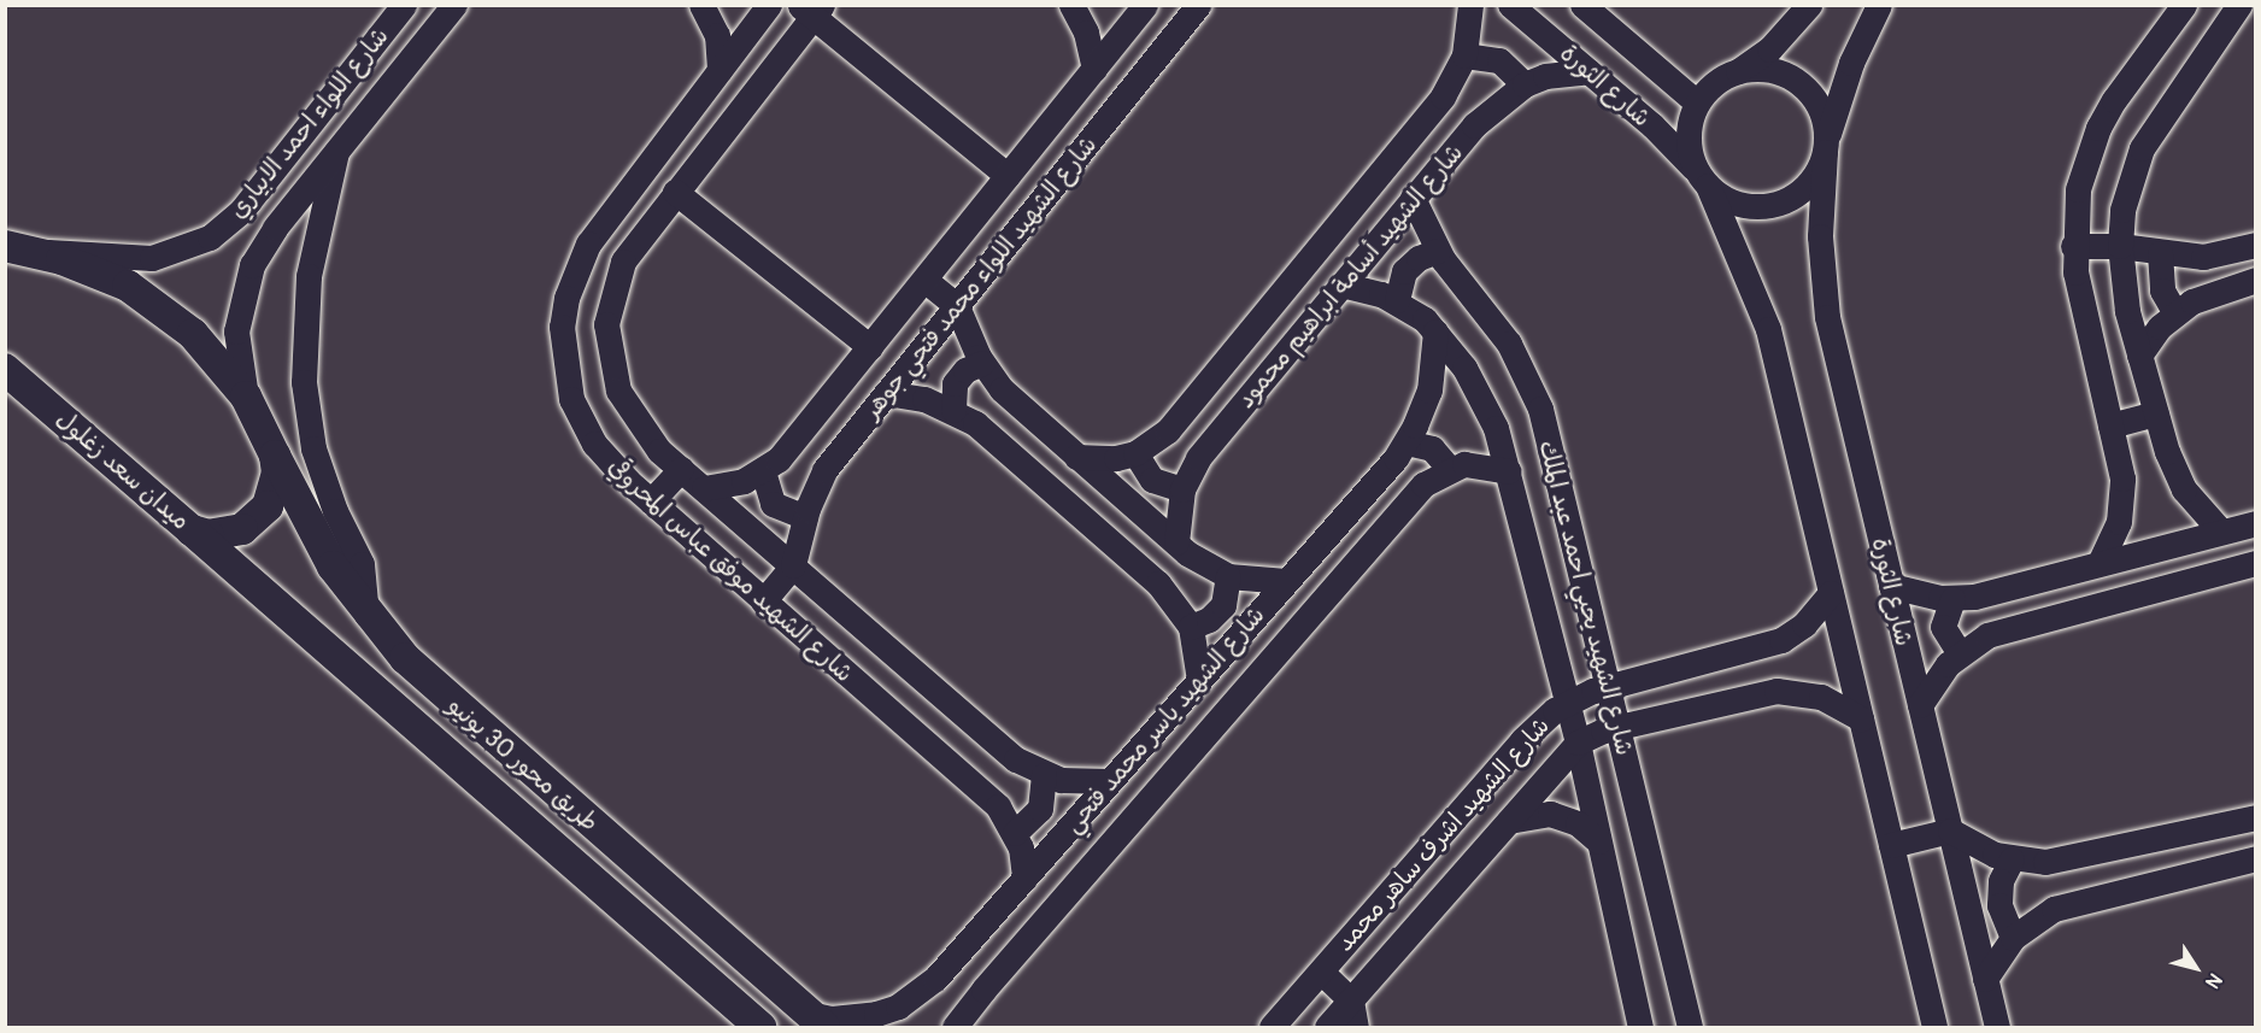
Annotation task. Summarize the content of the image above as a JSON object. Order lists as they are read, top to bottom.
{
  "streets": {
    "street": [
      "شارع الثورة",
      "شارع اللواء احمد الابياري",
      "شارع الشهيد أسامة ابراهيم محمود",
      "شارع الشهيد اللواء محمد فتحي جوهر",
      "ميدان سعد زغلول",
      "شارع الشهيد موفق عباس المحروقي",
      "شارع الشهيد يحيي احمد عبد الملك",
      "شارع الشهيد ياسر محمد فتحي",
      "طريق محور 30 يونيو",
      "شارع الشهيد اشرف ساهر محمد"
    ]
  },
  "crossings": [
    ["شارع الثورة", "شارع الشهيد أسامة ابراهيم محمود"],
    ["شارع الثورة", "شارع الشهيد اشرف ساهر محمد"],
    ["شارع اللواء احمد الابياري", "ميدان سعد زغلول"],
    ["شارع الشهيد أسامة ابراهيم محمود", "شارع الشهيد يحيي احمد عبد الملك"],
    ["شارع الشهيد اللواء محمد فتحي جوهر", "شارع الشهيد موفق عباس المحروقي"],
    ["ميدان سعد زغلول", "طريق محور 30 يونيو"],
    ["شارع الشهيد موفق عباس المحروقي", "شارع الشهيد ياسر محمد فتحي"],
    ["شارع الشهيد يحيي احمد عبد الملك", "شارع الشهيد ياسر محمد فتحي"],
    ["شارع الشهيد يحيي احمد عبد الملك", "شارع الشهيد اشرف ساهر محمد"],
    ["شارع الشهيد ياسر محمد فتحي", "طريق محور 30 يونيو"]
  ],
  "north": "bottom right"
}
